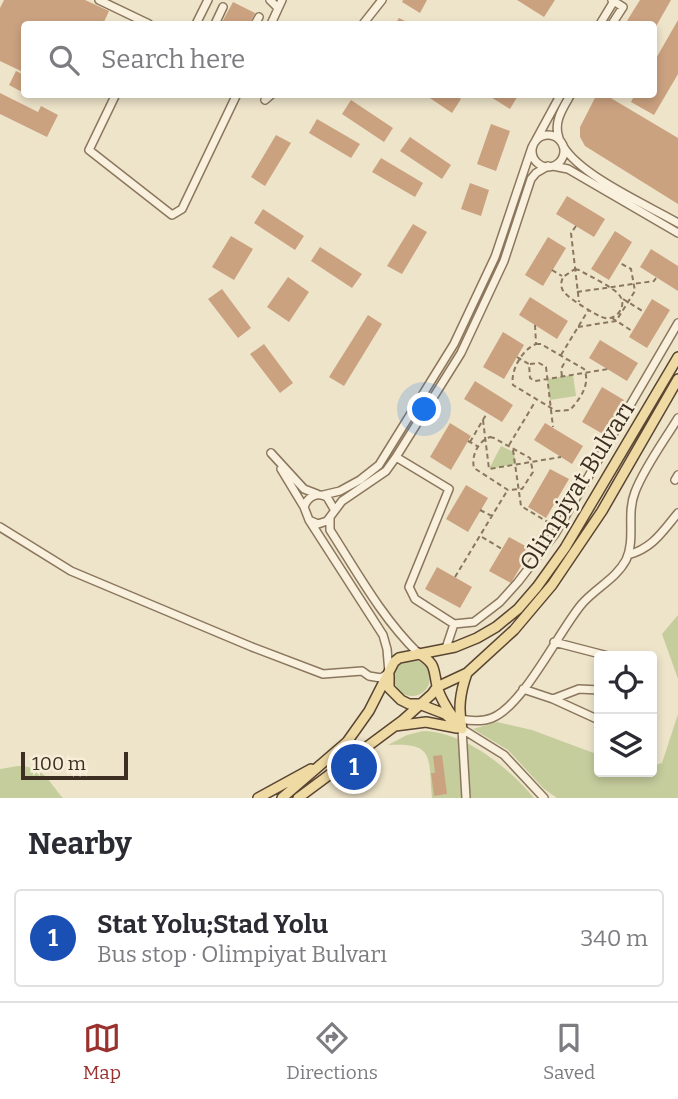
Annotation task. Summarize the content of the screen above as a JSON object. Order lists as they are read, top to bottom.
{
  "streets": {
    "main road": ["Olimpiyat Bulvarı"]
  },
  "scale_bar": "100 m",
  "page": {
    "search": "Search here",
    "pins": "1",
    "scale": "100 m",
    "heading": "Nearby",
    "list": [
      {
        "mark": "1",
        "name": "Stat Yolu;Stad Yolu",
        "note": "Bus stop · Olimpiyat Bulvarı",
        "value": "340 m"
      }
    ],
    "nav": ["Map", "Directions", "Saved"]
  }
}
